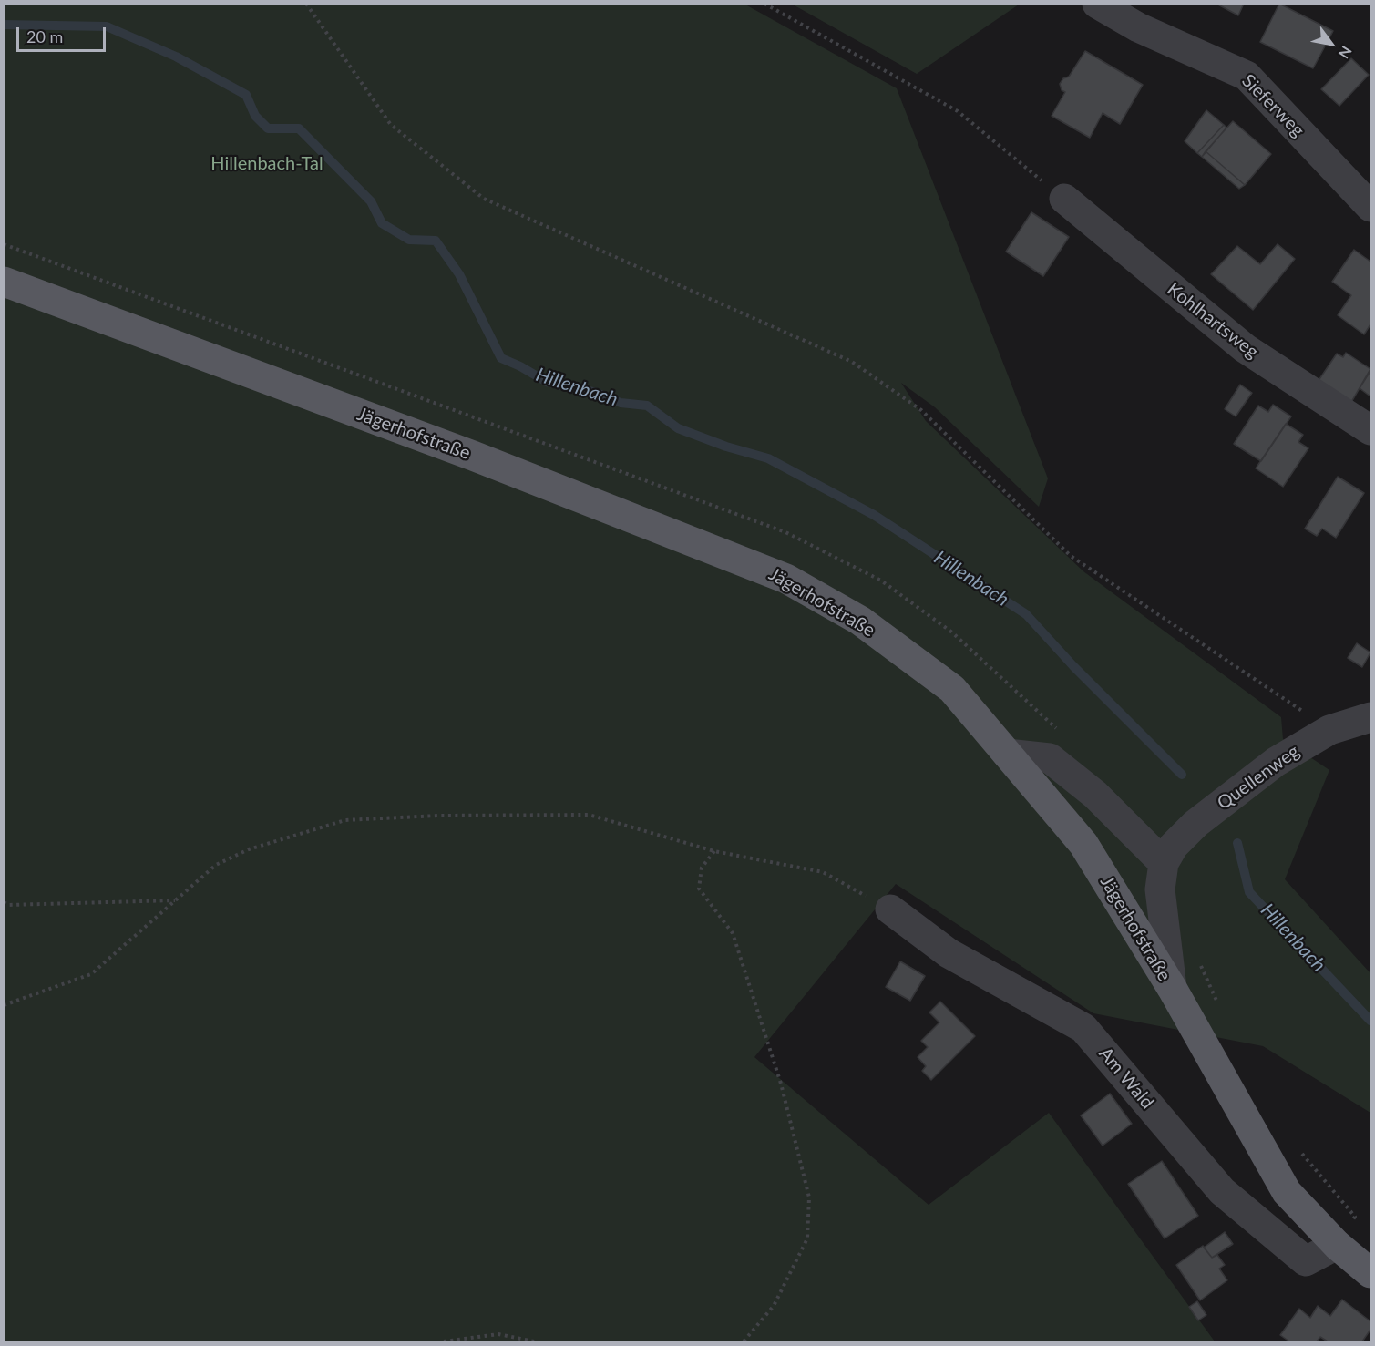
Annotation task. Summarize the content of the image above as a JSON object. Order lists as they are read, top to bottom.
{
  "streets": {
    "main road": ["Jägerhofstraße"],
    "street": [
      "Sieferweg",
      "Kohlhartsweg",
      "Quellenweg",
      "Am Wald"
    ]
  },
  "crossings": [
    ["Jägerhofstraße", "Quellenweg"],
    ["Jägerhofstraße", "Am Wald"]
  ],
  "water": ["Hillenbach"],
  "parks": ["Hillenbach-Tal"],
  "scale_bar": "20 m",
  "north": "bottom right"
}
